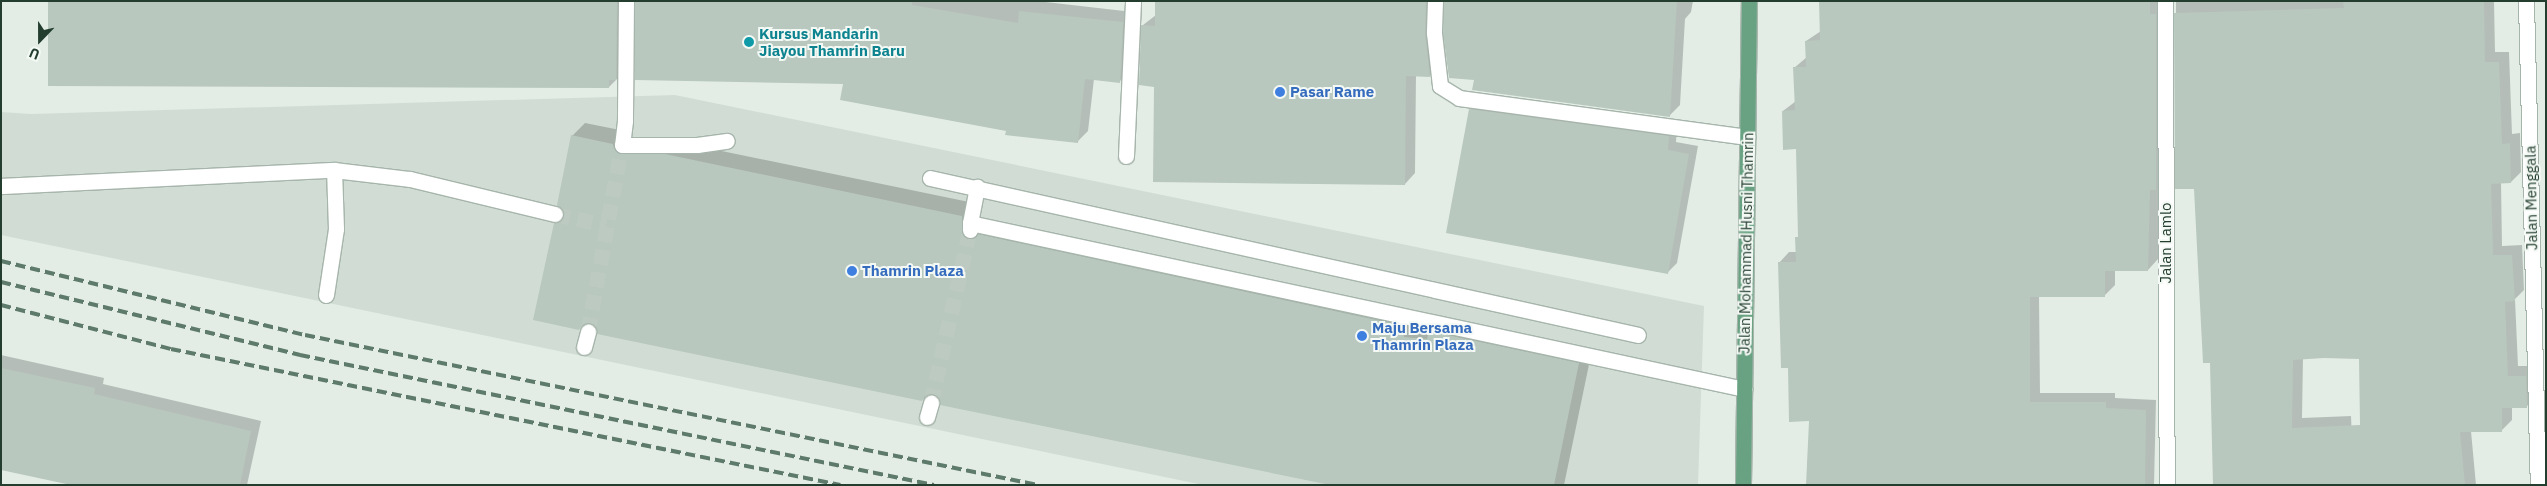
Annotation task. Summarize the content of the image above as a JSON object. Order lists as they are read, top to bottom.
{
  "streets": {
    "main road": ["Jalan Mohammad Husni Thamrin"],
    "street": ["Jalan Menggala", "Jalan Lamlo"]
  },
  "places": [
    "Kursus Mandarin Jiayou Thamrin Baru",
    "Pasar Rame",
    "Thamrin Plaza",
    "Maju Bersama Thamrin Plaza"
  ],
  "north": "bottom"
}
